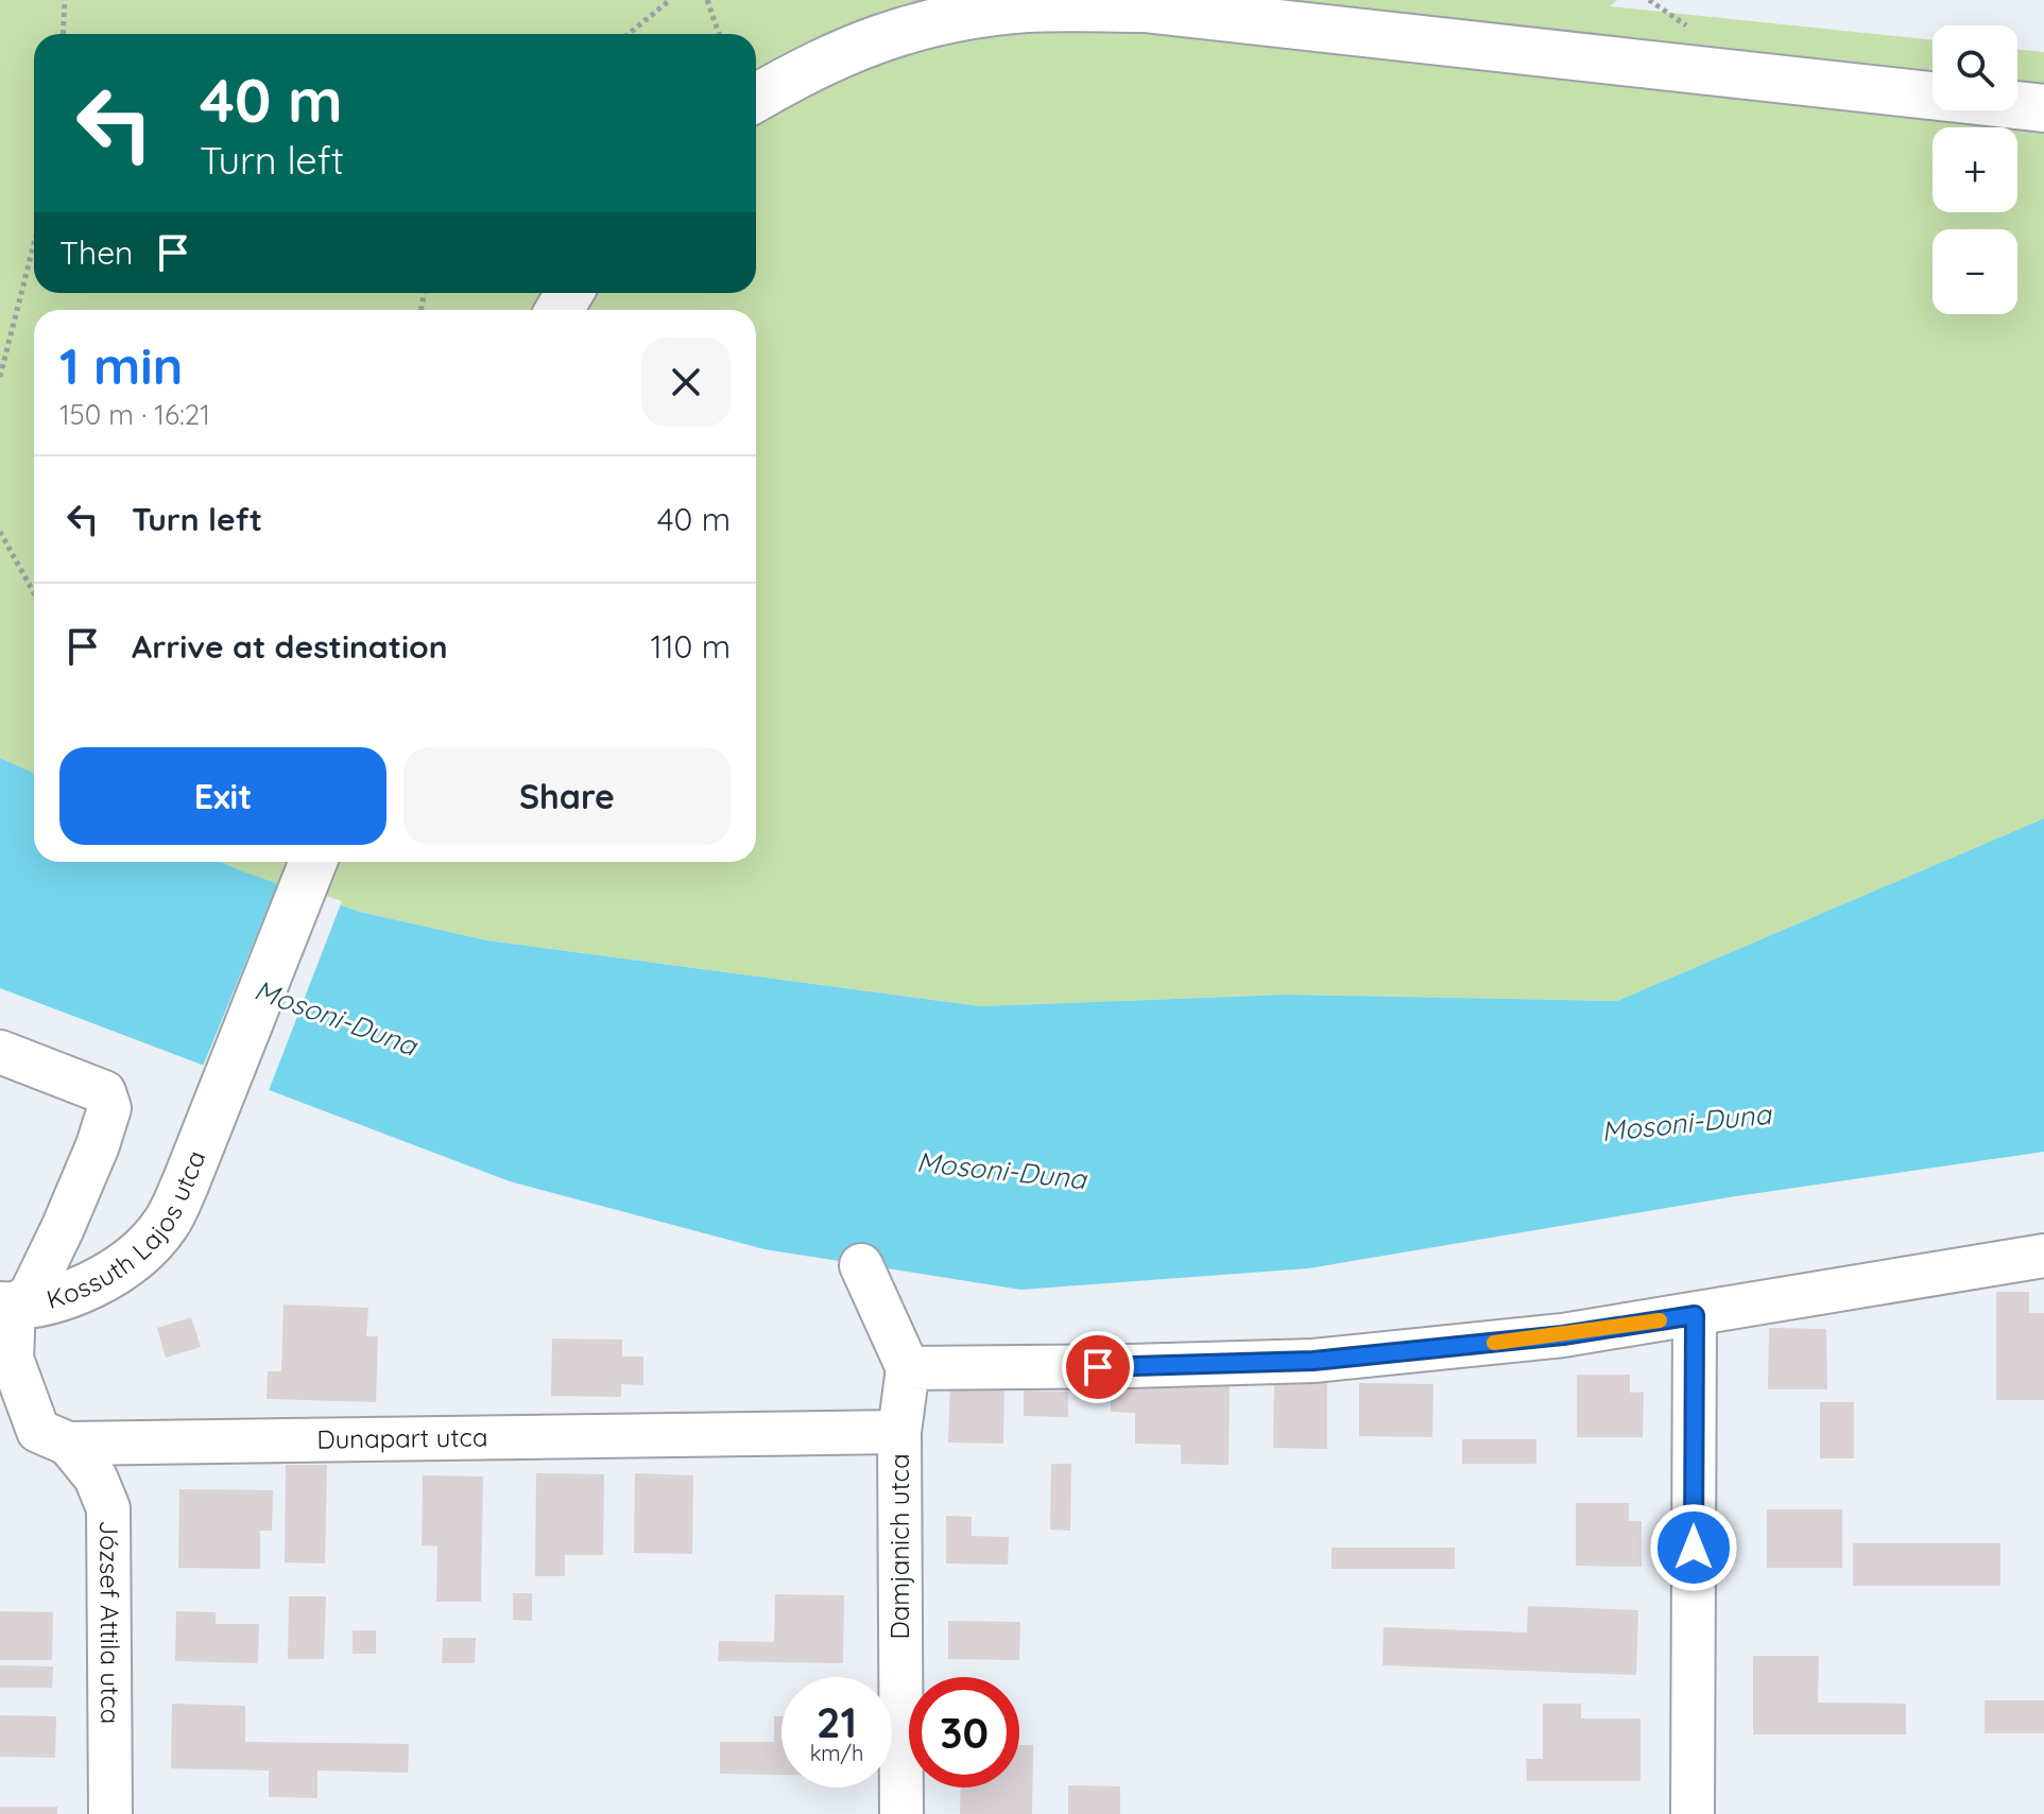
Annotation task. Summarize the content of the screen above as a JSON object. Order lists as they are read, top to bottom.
{
  "streets": {
    "main road": ["Kossuth Lajos utca"],
    "street": ["Dunapart utca", "Damjanich utca", "József Attila utca"]
  },
  "crossings": [
    ["Dunapart utca", "Damjanich utca"],
    ["Dunapart utca", "József Attila utca"]
  ],
  "water": ["Mosoni-Duna"],
  "page": {
    "map_buttons": ["+", "−"],
    "turn": ["40 m", "Turn left"],
    "then": "Then",
    "heading": ["1 min", "150 m · 16:21"],
    "list": [
      {
        "name": "Turn left",
        "value": "40 m"
      },
      {
        "name": "Arrive at destination",
        "value": "110 m"
      }
    ],
    "buttons": ["Exit", "Share"],
    "speed": "21 km/h",
    "limit": "30"
  }
}
